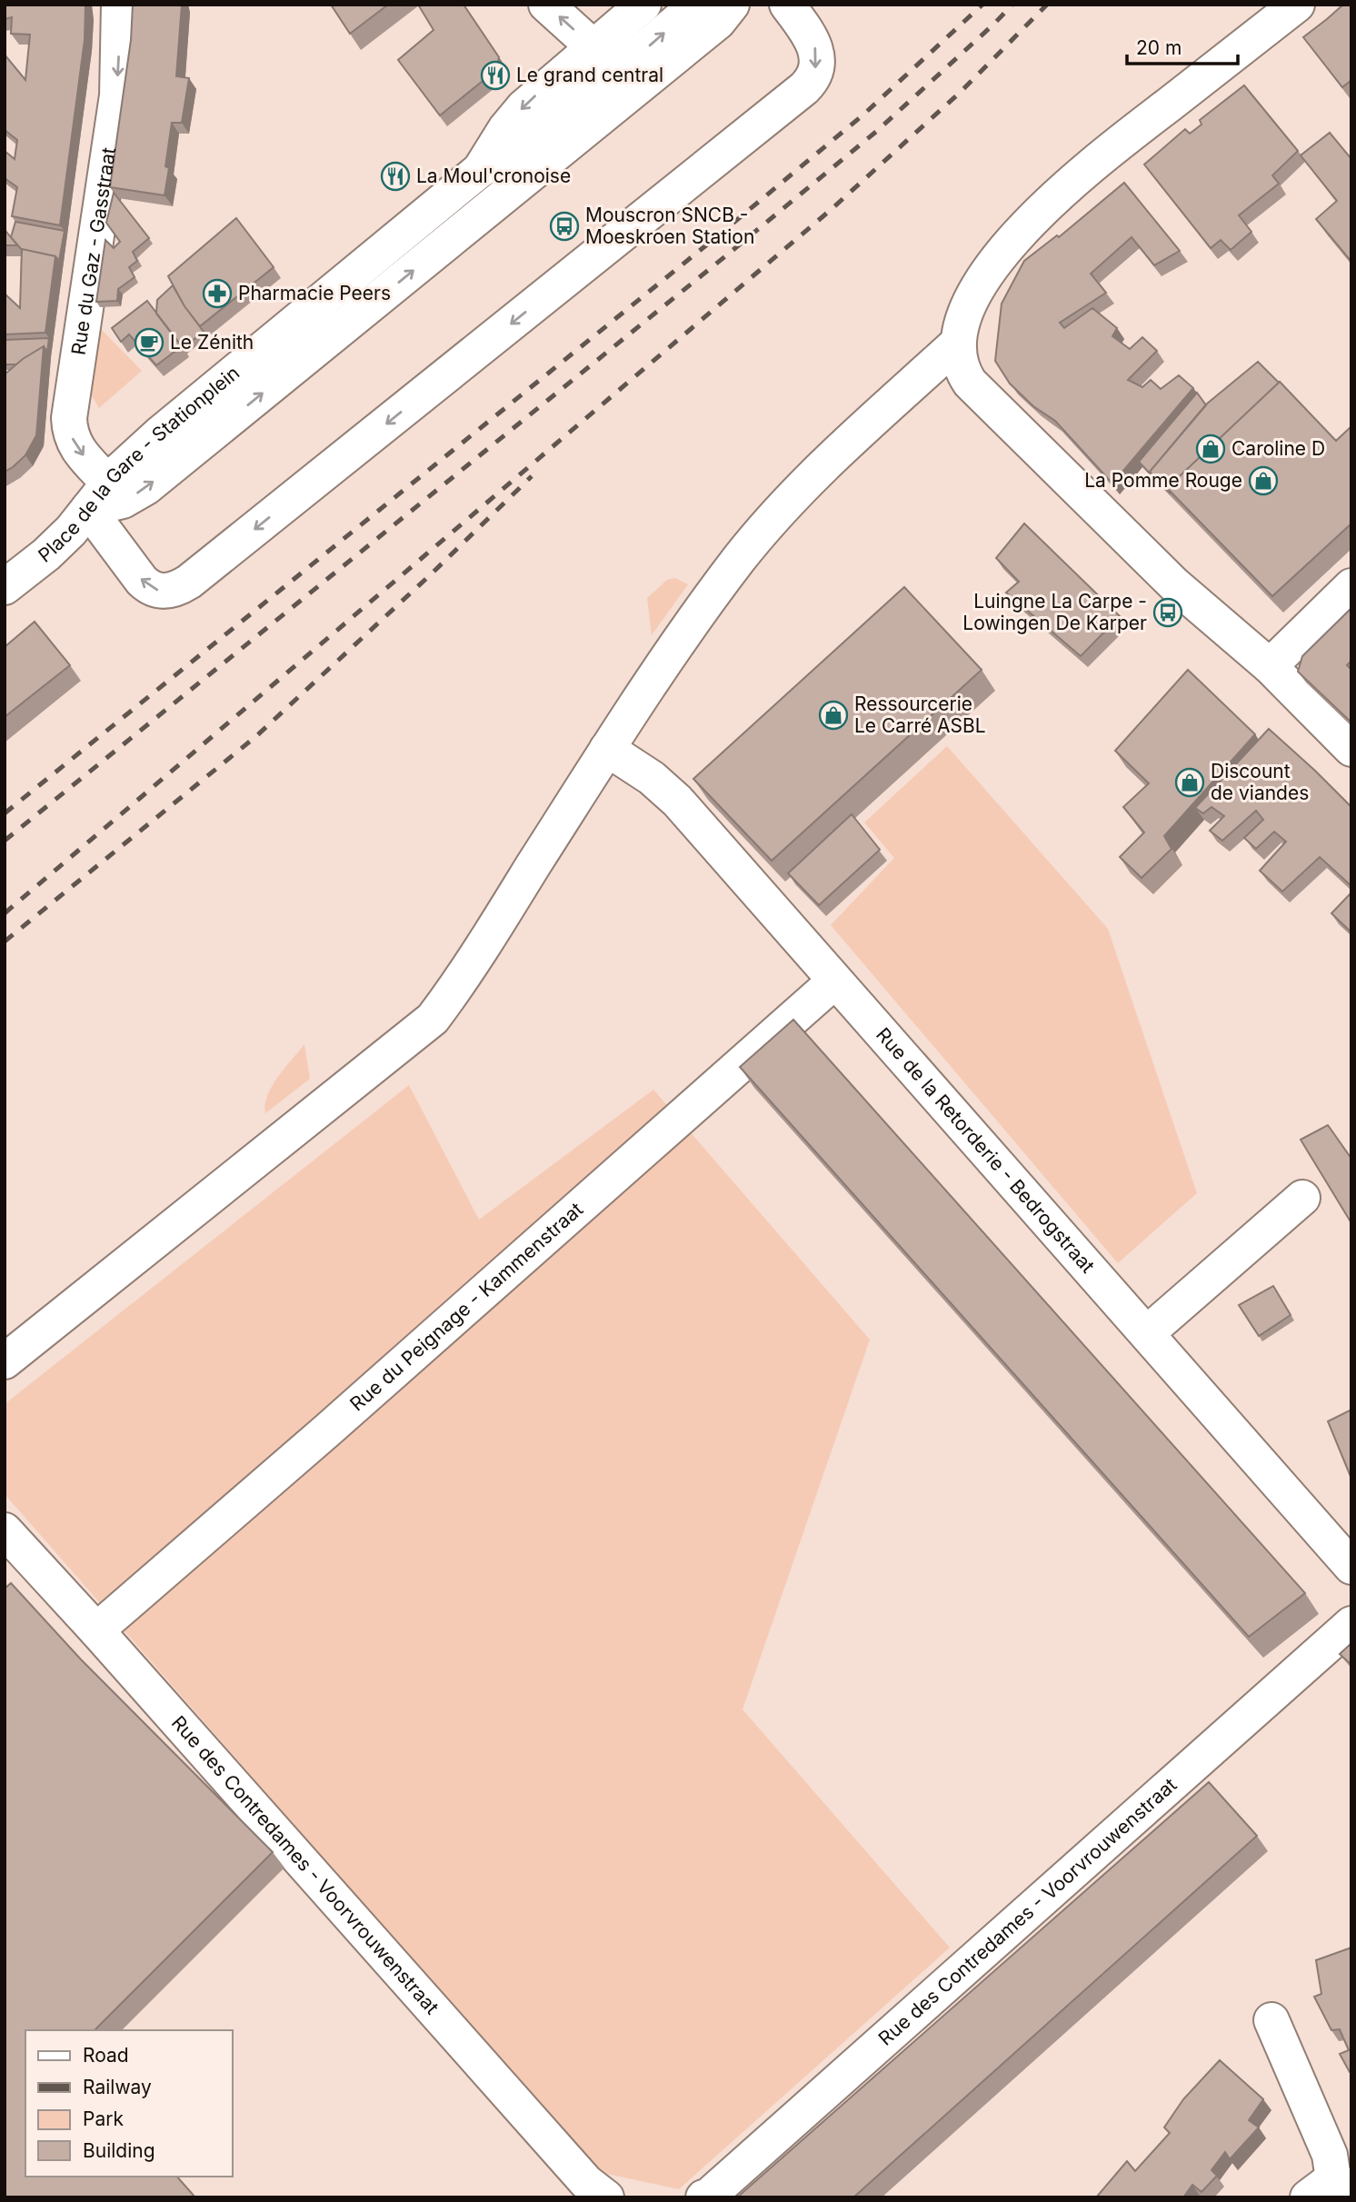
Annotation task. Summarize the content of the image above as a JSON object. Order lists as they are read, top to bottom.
{
  "streets": {
    "street": [
      "Rue du Gaz - Gasstraat",
      "Place de la Gare - Stationplein",
      "Rue de la Retorderie - Bedrogstraat",
      "Rue du Peignage - Kammenstraat",
      "Rue des Contredames - Voorvrouwenstraat"
    ]
  },
  "crossings": [
    ["Rue du Gaz - Gasstraat", "Place de la Gare - Stationplein"],
    ["Rue de la Retorderie - Bedrogstraat", "Rue du Peignage - Kammenstraat"],
    ["Rue du Peignage - Kammenstraat", "Rue des Contredames - Voorvrouwenstraat"]
  ],
  "places": {
    "restaurant": ["Le grand central", "La Moul'cronoise"],
    "bus stop": ["Mouscron SNCB - Moeskroen Station", "Luingne La Carpe - Lowingen De Karper"],
    "pharmacy": ["Pharmacie Peers"],
    "cafe": ["Le Zénith"],
    "shop": [
      "Caroline D",
      "La Pomme Rouge",
      "Ressourcerie Le Carré ASBL",
      "Discount de viandes"
    ]
  },
  "legend": [
    "Road",
    "Railway",
    "Park",
    "Building"
  ],
  "scale_bar": "20 m"
}
